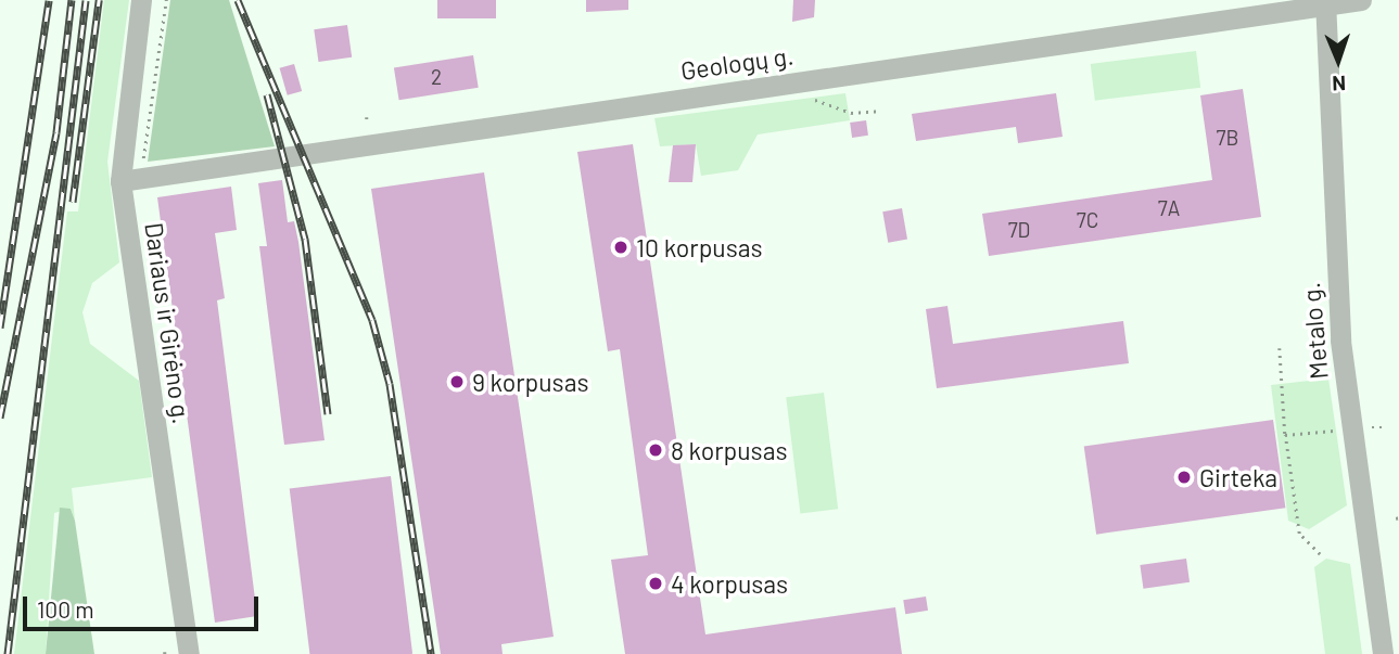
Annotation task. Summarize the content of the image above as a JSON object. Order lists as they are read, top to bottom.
{
  "streets": {
    "street": ["Geologų g.", "Dariaus ir Girėno g.", "Metalo g."]
  },
  "crossings": [
    ["Geologų g.", "Dariaus ir Girėno g."],
    ["Geologų g.", "Metalo g."]
  ],
  "places": [
    "10 korpusas",
    "9 korpusas",
    "8 korpusas",
    "Girteka",
    "4 korpusas"
  ],
  "house_numbers": [
    "2",
    "7B",
    "7A",
    "7C",
    "7D"
  ],
  "scale_bar": "100 m",
  "north": "bottom"
}
